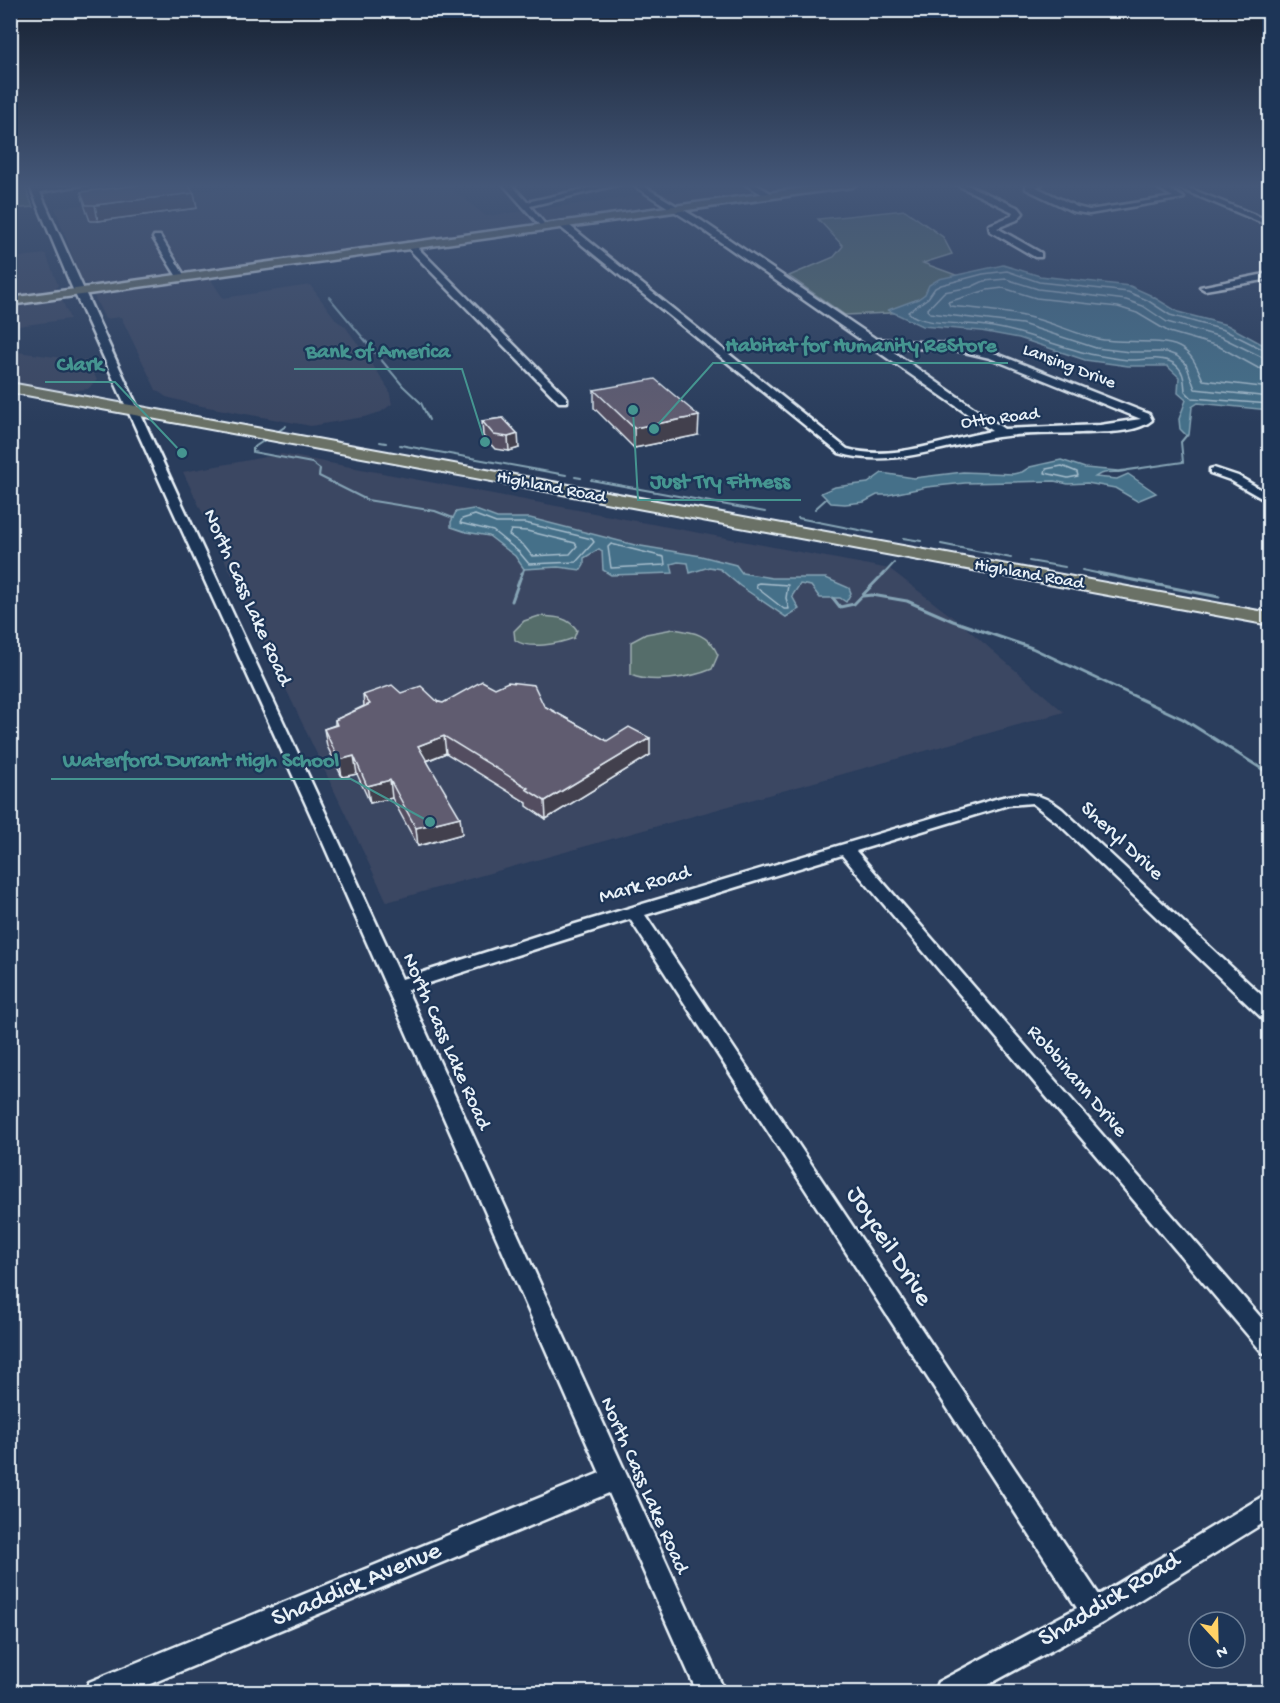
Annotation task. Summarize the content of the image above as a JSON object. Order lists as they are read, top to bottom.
{
  "streets": {
    "highway": ["Highland Road"],
    "street": [
      "Lansing Drive",
      "Otto Road",
      "North Cass Lake Road",
      "Sheryl Drive",
      "Mark Road",
      "Robbinann Drive",
      "Joyceil Drive",
      "Shaddick Avenue",
      "Shaddick Road"
    ]
  },
  "crossings": [
    ["Lansing Drive", "Otto Road"],
    ["Highland Road", "North Cass Lake Road"],
    ["North Cass Lake Road", "Mark Road"],
    ["North Cass Lake Road", "Shaddick Avenue"],
    ["Sheryl Drive", "Mark Road"],
    ["Mark Road", "Robbinann Drive"],
    ["Mark Road", "Joyceil Drive"],
    ["Joyceil Drive", "Shaddick Road"]
  ],
  "places": [
    "Just Try Fitness",
    "Habitat for Humanity ReStore",
    "Bank of America",
    "Clark",
    "Waterford Durant High School"
  ],
  "north": "bottom"
}
